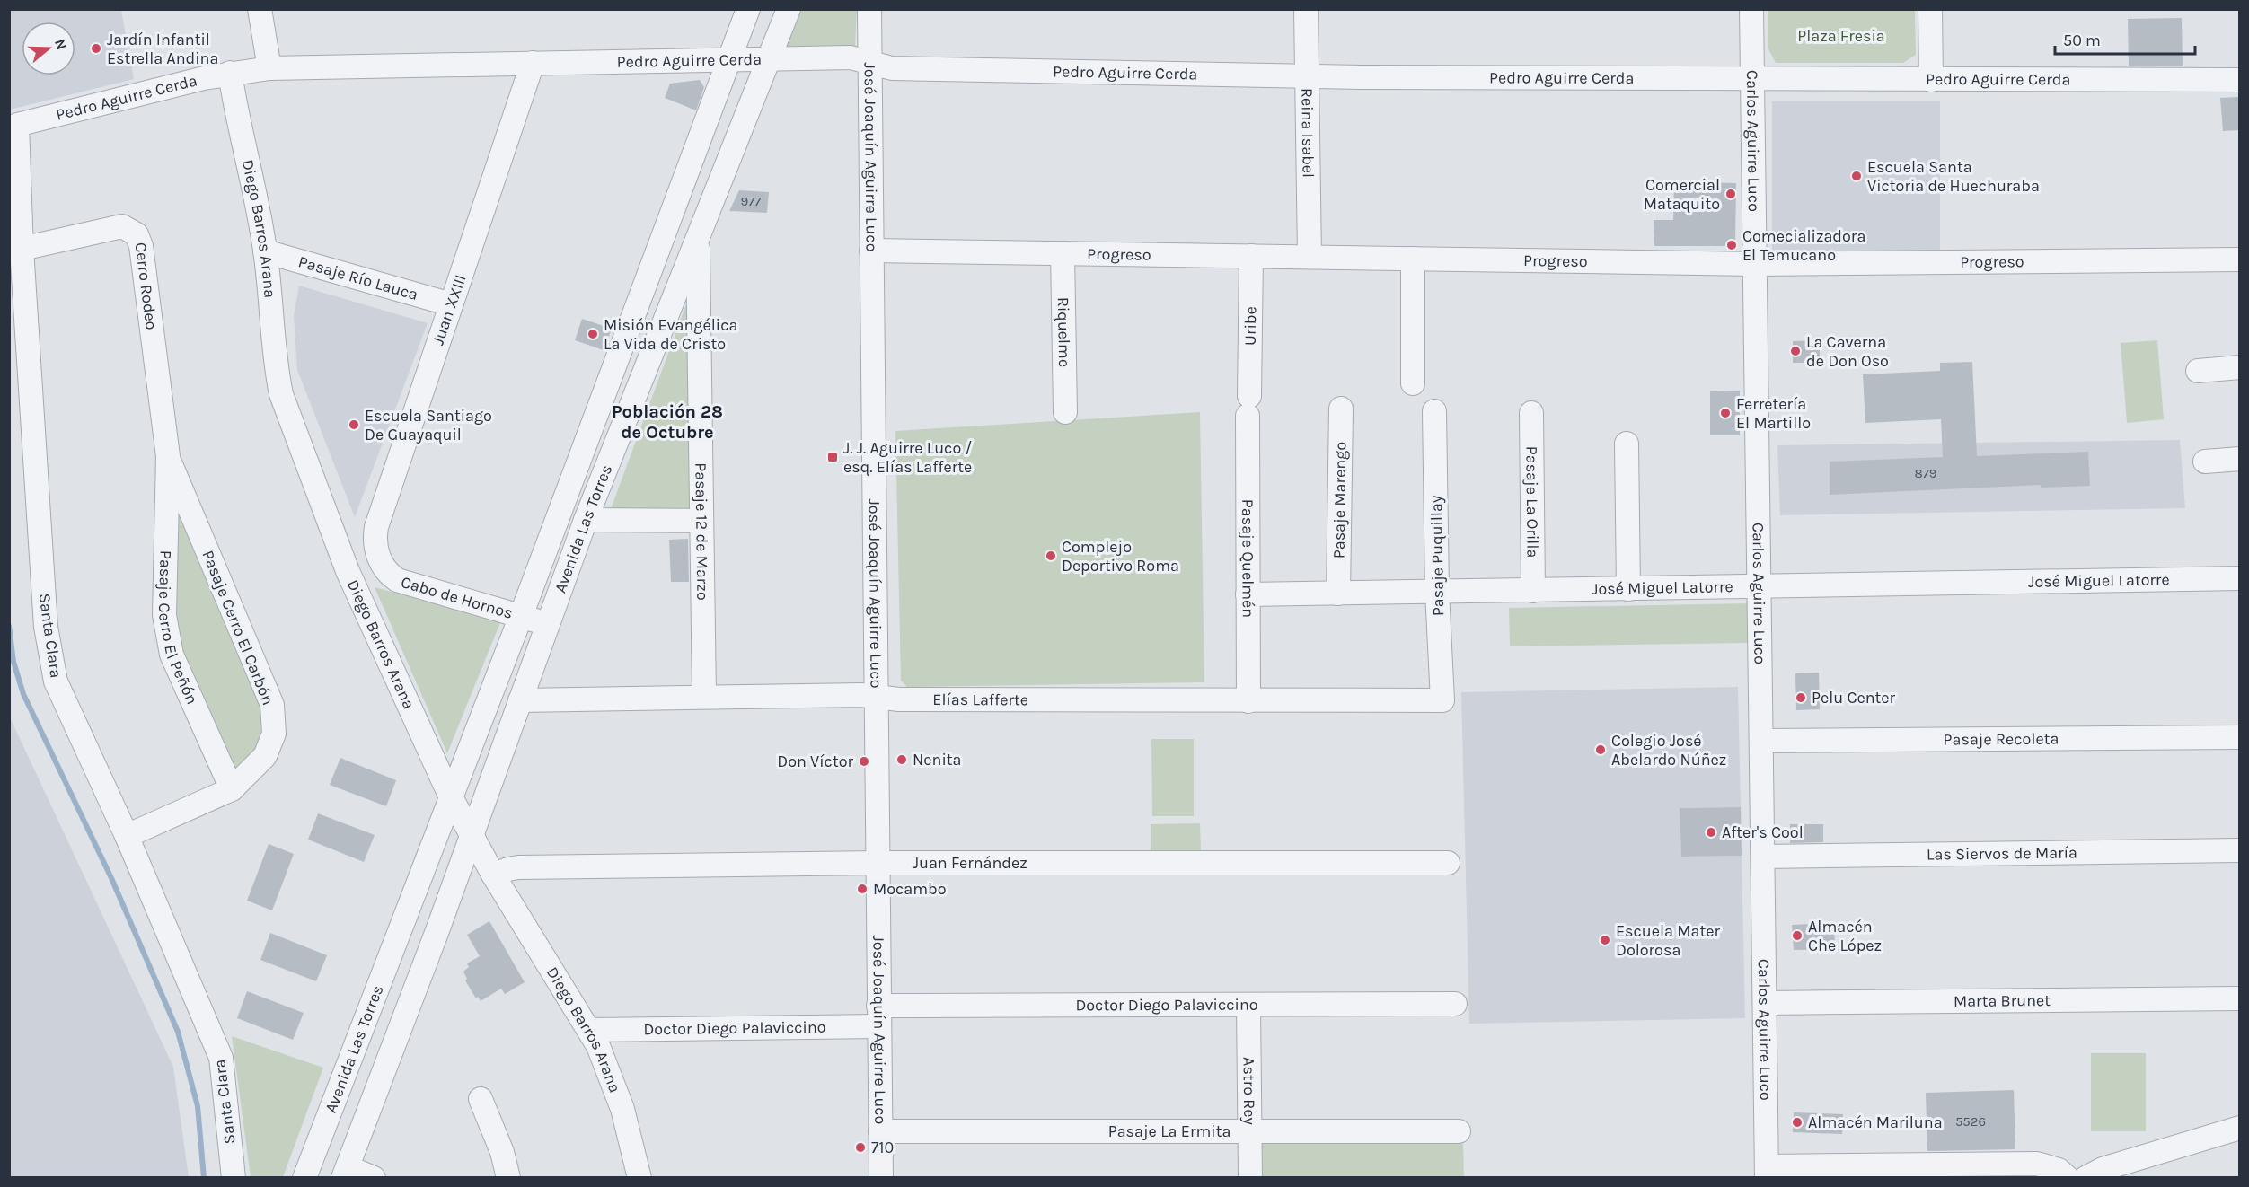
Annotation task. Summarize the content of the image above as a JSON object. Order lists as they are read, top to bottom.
{
  "streets": {
    "street": [
      "Pedro Aguirre Cerda",
      "Reina Isabel",
      "Carlos Aguirre Luco",
      "José Joaquín Aguirre Luco",
      "Diego Barros Arana",
      "Progreso",
      "Pasaje Río Lauca",
      "Cerro Rodeo",
      "Juan XXIII",
      "Uribe",
      "Riquelme",
      "Pasaje Marengo",
      "Pasaje La Orilla",
      "Avenida Las Torres",
      "Pasaje 12 de Marzo",
      "Pasaje Puquillay",
      "Pasaje Quelmén",
      "José Miguel Latorre",
      "Cabo de Hornos",
      "Pasaje Cerro El Peñón",
      "Pasaje Cerro El Carbón",
      "Santa Clara",
      "Elías Lafferte",
      "Pasaje Recoleta",
      "Las Siervos de María",
      "Juan Fernández",
      "Marta Brunet",
      "Doctor Diego Palaviccino",
      "Astro Rey",
      "Pasaje La Ermita"
    ]
  },
  "crossings": [
    ["Pedro Aguirre Cerda", "Reina Isabel"],
    ["Pedro Aguirre Cerda", "Carlos Aguirre Luco"],
    ["Pedro Aguirre Cerda", "José Joaquín Aguirre Luco"],
    ["Pedro Aguirre Cerda", "Diego Barros Arana"],
    ["Pedro Aguirre Cerda", "Juan XXIII"],
    ["Pedro Aguirre Cerda", "Avenida Las Torres"],
    ["Pedro Aguirre Cerda", "Santa Clara"],
    ["Reina Isabel", "Progreso"],
    ["Carlos Aguirre Luco", "Progreso"],
    ["Carlos Aguirre Luco", "José Miguel Latorre"],
    ["Carlos Aguirre Luco", "Pasaje Recoleta"],
    ["Carlos Aguirre Luco", "Las Siervos de María"],
    ["Carlos Aguirre Luco", "Marta Brunet"],
    ["José Joaquín Aguirre Luco", "Progreso"],
    ["José Joaquín Aguirre Luco", "Elías Lafferte"],
    ["José Joaquín Aguirre Luco", "Juan Fernández"],
    ["José Joaquín Aguirre Luco", "Doctor Diego Palaviccino"],
    ["José Joaquín Aguirre Luco", "Pasaje La Ermita"],
    ["Diego Barros Arana", "Pasaje Río Lauca"],
    ["Diego Barros Arana", "Avenida Las Torres"],
    ["Diego Barros Arana", "Juan Fernández"],
    ["Diego Barros Arana", "Doctor Diego Palaviccino"],
    ["Progreso", "Uribe"],
    ["Progreso", "Riquelme"],
    ["Pasaje Río Lauca", "Juan XXIII"],
    ["Cerro Rodeo", "Pasaje Cerro El Peñón"],
    ["Cerro Rodeo", "Pasaje Cerro El Carbón"],
    ["Cerro Rodeo", "Santa Clara"],
    ["Juan XXIII", "Cabo de Hornos"],
    ["Uribe", "Pasaje Quelmén"],
    ["Pasaje Marengo", "José Miguel Latorre"],
    ["Pasaje La Orilla", "José Miguel Latorre"],
    ["Avenida Las Torres", "Pasaje 12 de Marzo"],
    ["Avenida Las Torres", "Cabo de Hornos"],
    ["Avenida Las Torres", "Elías Lafferte"],
    ["Pasaje 12 de Marzo", "Elías Lafferte"],
    ["Pasaje Puquillay", "José Miguel Latorre"],
    ["Pasaje Puquillay", "Elías Lafferte"],
    ["Pasaje Quelmén", "José Miguel Latorre"],
    ["Pasaje Quelmén", "Elías Lafferte"],
    ["Pasaje Cerro El Peñón", "Pasaje Cerro El Carbón"],
    ["Doctor Diego Palaviccino", "Astro Rey"],
    ["Astro Rey", "Pasaje La Ermita"]
  ],
  "districts": ["Población 28 de Octubre"],
  "parks": ["Plaza Fresia"],
  "places": {
    "other": [
      "Jardín Infantil Estrella Andina",
      "Escuela Santa Victoria de Huechuraba",
      "Comercial Mataquito",
      "Comecializadora El Temucano",
      "Misión Evangélica La Vida de Cristo",
      "La Caverna de Don Oso",
      "Ferretería El Martillo",
      "Escuela Santiago De Guayaquil",
      "Complejo Deportivo Roma",
      "Pelu Center",
      "Colegio José Abelardo Núñez",
      "Nenita",
      "Don Víctor",
      "After's Cool",
      "Mocambo",
      "Almacén Che López",
      "Escuela Mater Dolorosa",
      "Almacén Mariluna",
      "710"
    ],
    "transit": ["J. J. Aguirre Luco / esq. Elías Lafferte"]
  },
  "house_numbers": ["977", "879", "5526"],
  "scale_bar": "50 m",
  "north": "right"
}
